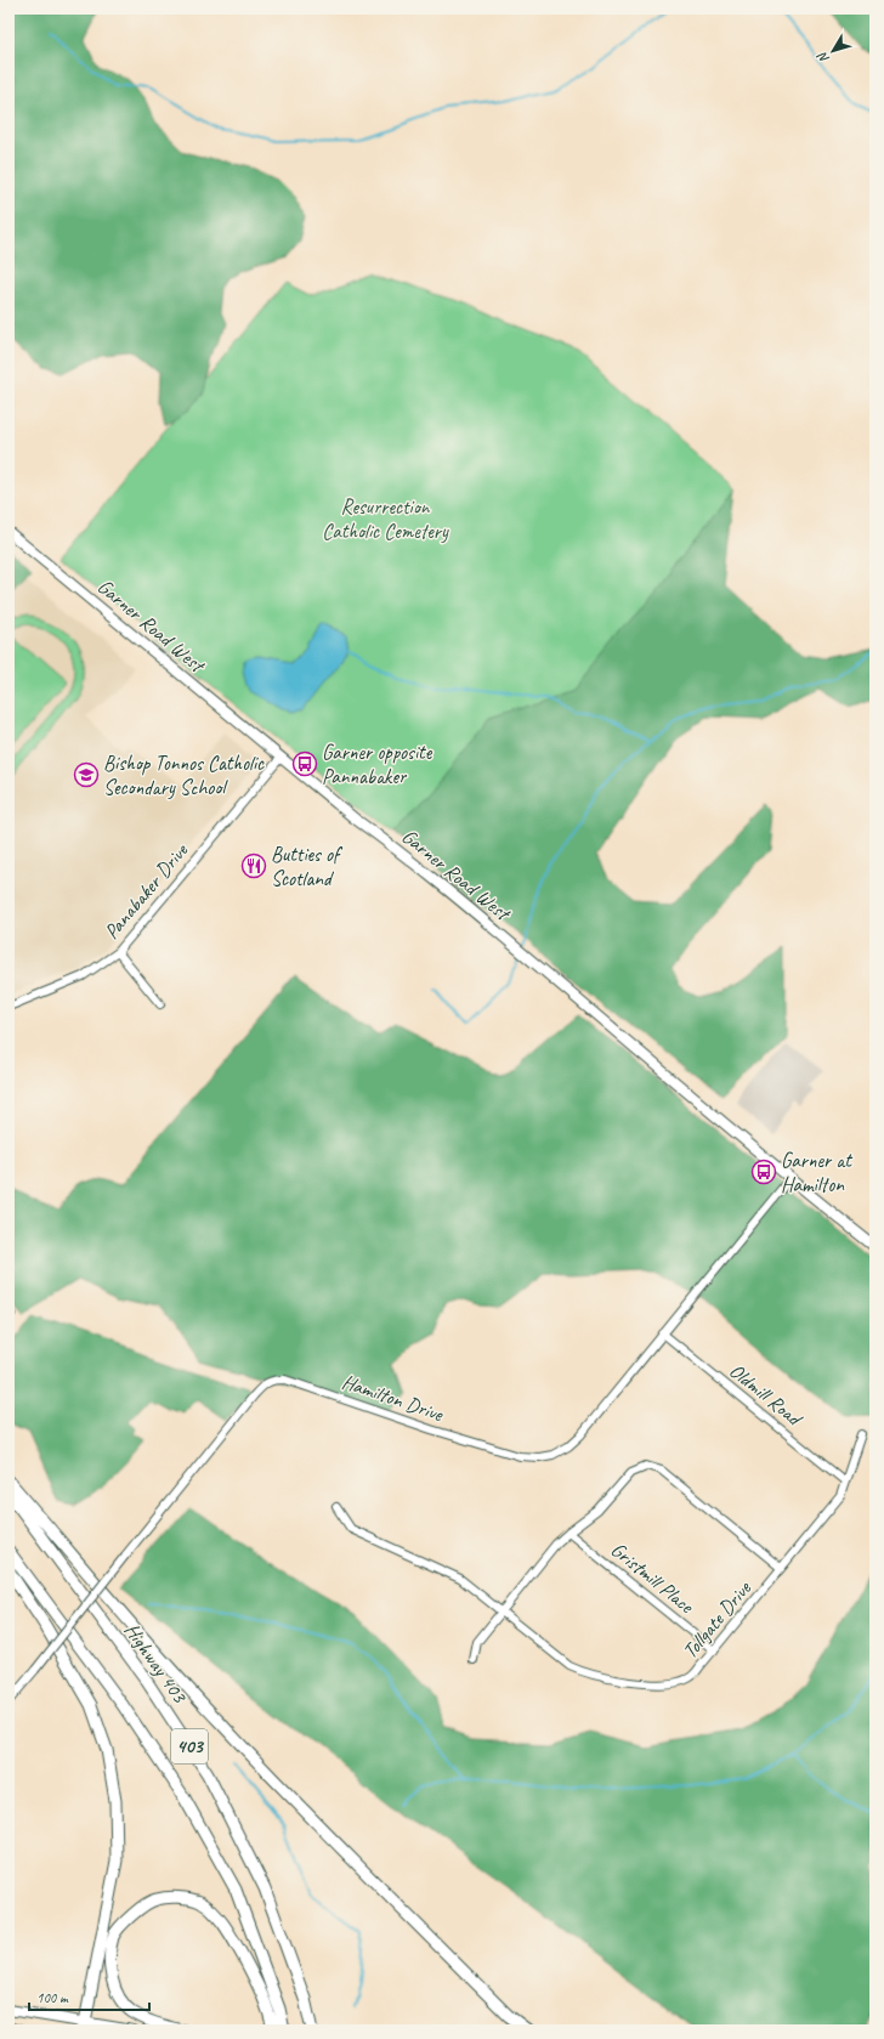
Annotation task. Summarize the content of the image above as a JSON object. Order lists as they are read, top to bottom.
{
  "streets": {
    "highway": ["Highway 403", "403"],
    "main road": ["Garner Road West"],
    "street": [
      "Panabaker Drive",
      "Oldmill Road",
      "Hamilton Drive",
      "Gristmill Place",
      "Tollgate Drive"
    ]
  },
  "crossings": [
    ["Garner Road West", "Panabaker Drive"],
    ["Garner Road West", "Hamilton Drive"],
    ["Oldmill Road", "Hamilton Drive"],
    ["Oldmill Road", "Tollgate Drive"],
    ["Gristmill Place", "Tollgate Drive"]
  ],
  "parks": ["Resurrection Catholic Cemetery"],
  "places": {
    "bus stop": ["Garner opposite Pannabaker", "Garner at Hamilton"],
    "school or university": ["Bishop Tonnos Catholic Secondary School"],
    "restaurant": ["Butties of Scotland"]
  },
  "scale_bar": "100 m",
  "north": "bottom left"
}
